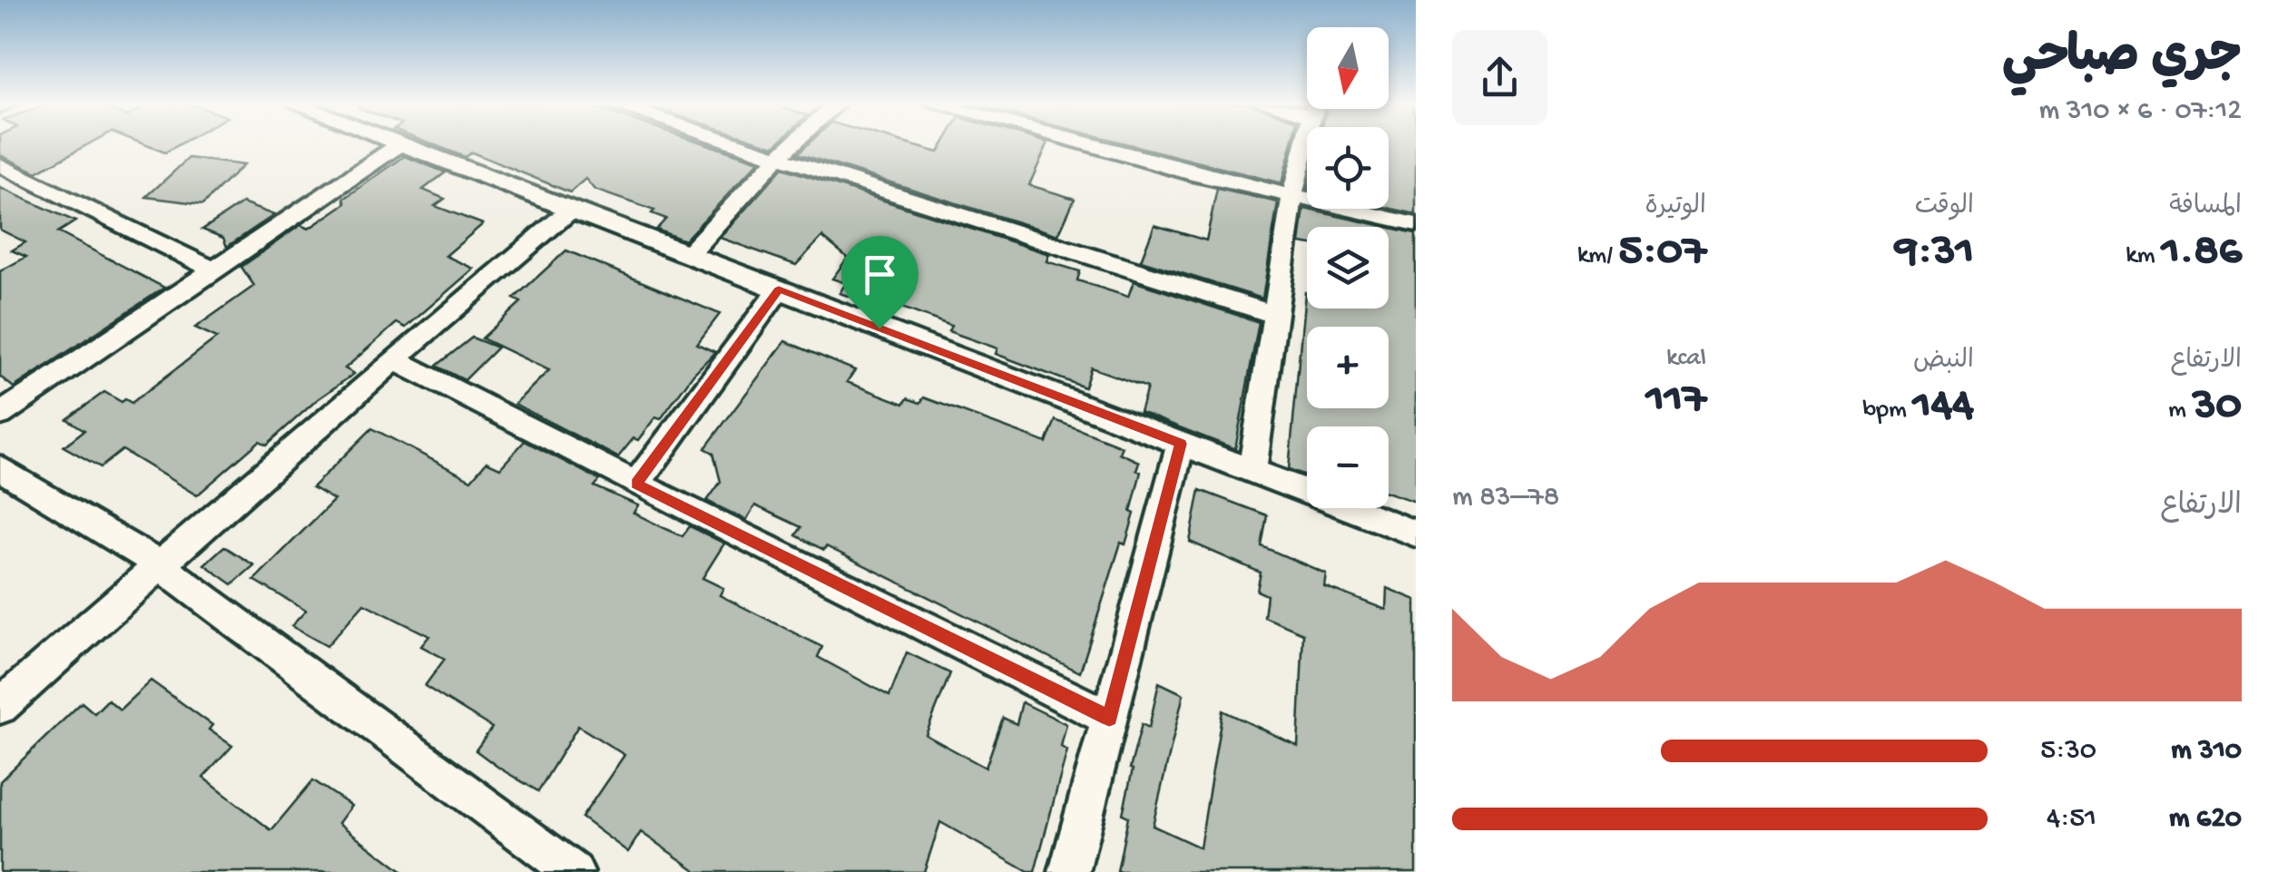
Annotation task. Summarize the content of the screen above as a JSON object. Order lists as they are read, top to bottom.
{
  "north": "bottom",
  "page": {
    "heading": ["جري صباحي", "07:12 · 6 × 310 m"],
    "map_buttons": ["+", "−"],
    "stats": [
      ["المسافة", "1.86 km"],
      ["الوقت", "9:31"],
      ["الوتيرة", "5:07 /km"],
      ["الارتفاع", "30 m"],
      ["النبض", "144 bpm"],
      ["kcal", "117"]
    ],
    "chart": ["الارتفاع", "78–83 m"],
    "list": [
      {
        "name": "310 m",
        "note": "5:30"
      },
      {
        "name": "620 m",
        "note": "4:51"
      }
    ]
  }
}
